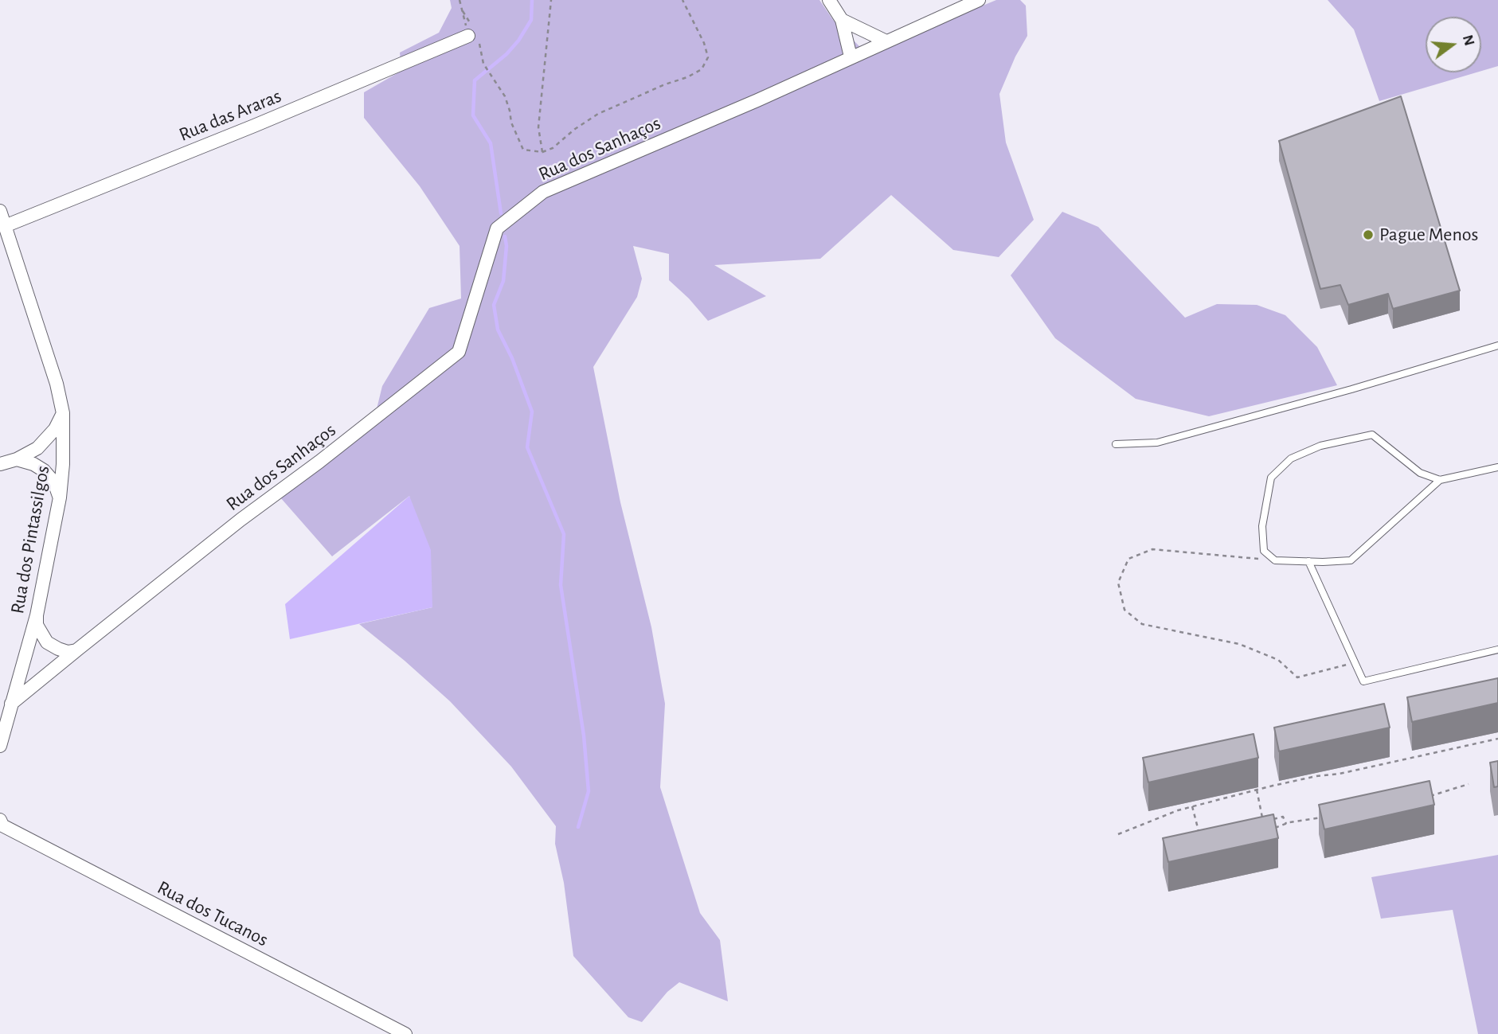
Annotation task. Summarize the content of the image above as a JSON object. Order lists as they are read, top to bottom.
{
  "streets": {
    "street": [
      "Rua das Araras",
      "Rua dos Sanhaços",
      "Rua dos Pintassilgos",
      "Rua dos Tucanos"
    ]
  },
  "crossings": [
    ["Rua das Araras", "Rua dos Pintassilgos"],
    ["Rua dos Sanhaços", "Rua dos Pintassilgos"]
  ],
  "places": ["Pague Menos"],
  "north": "right"
}
